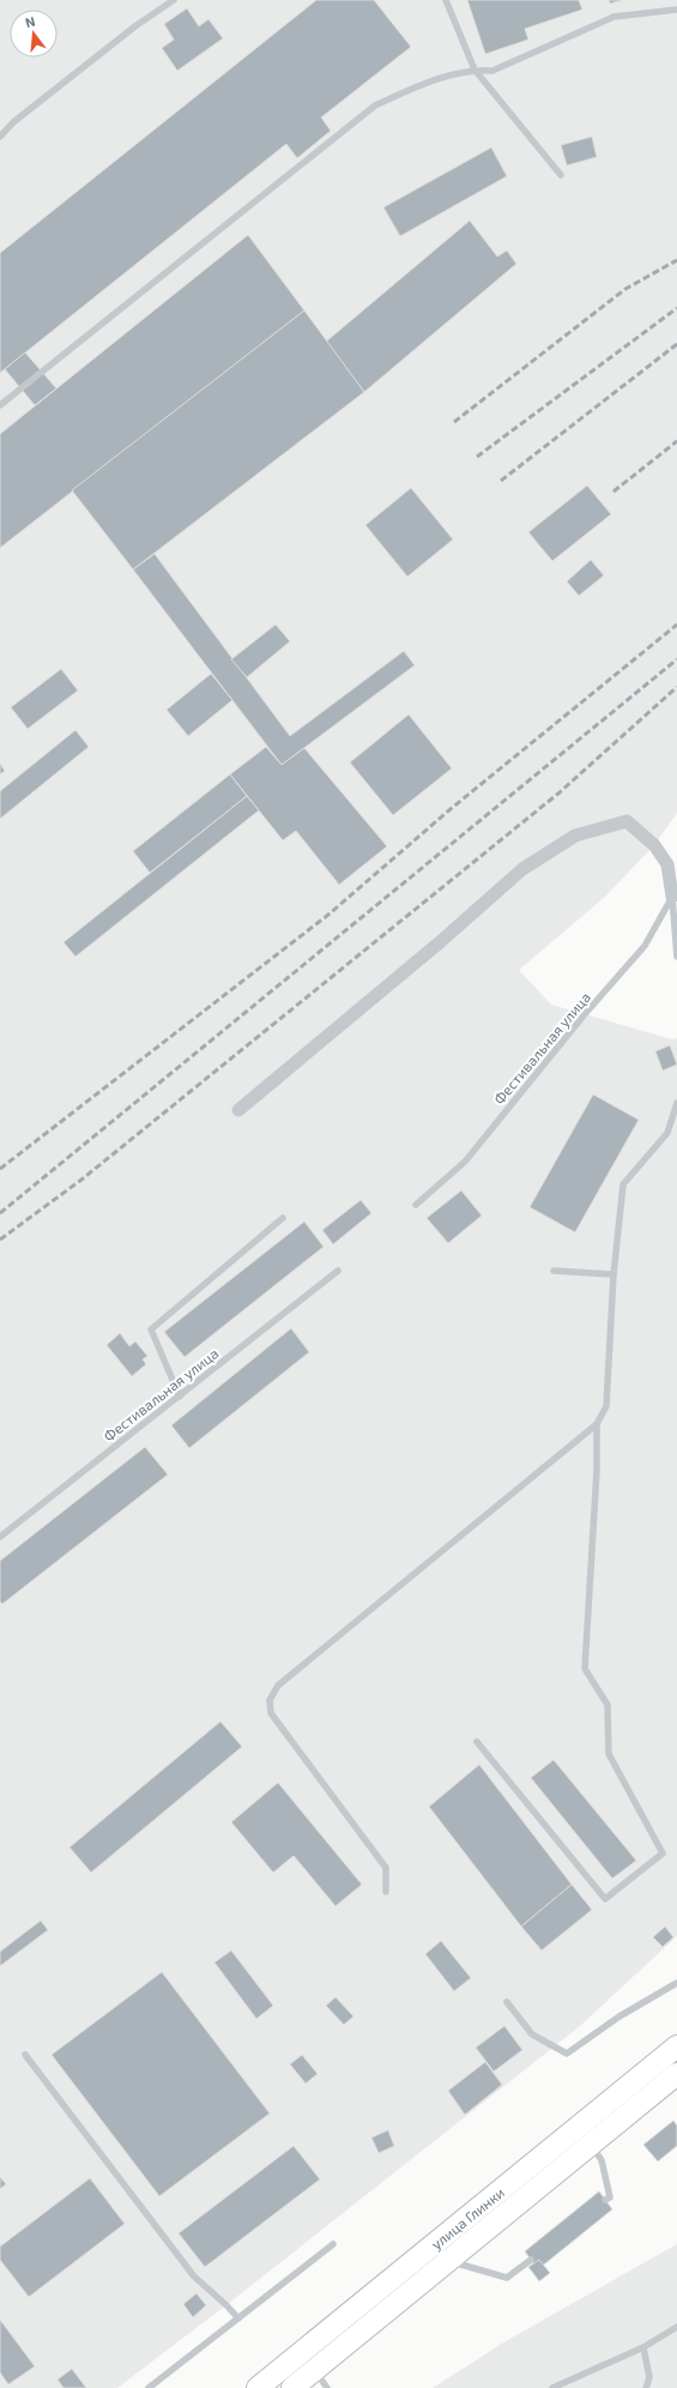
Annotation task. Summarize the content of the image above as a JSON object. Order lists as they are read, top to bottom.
{
  "streets": {
    "highway": ["улица Глинки"],
    "lane": ["Фестивальная улица"]
  },
  "north": "top"
}
